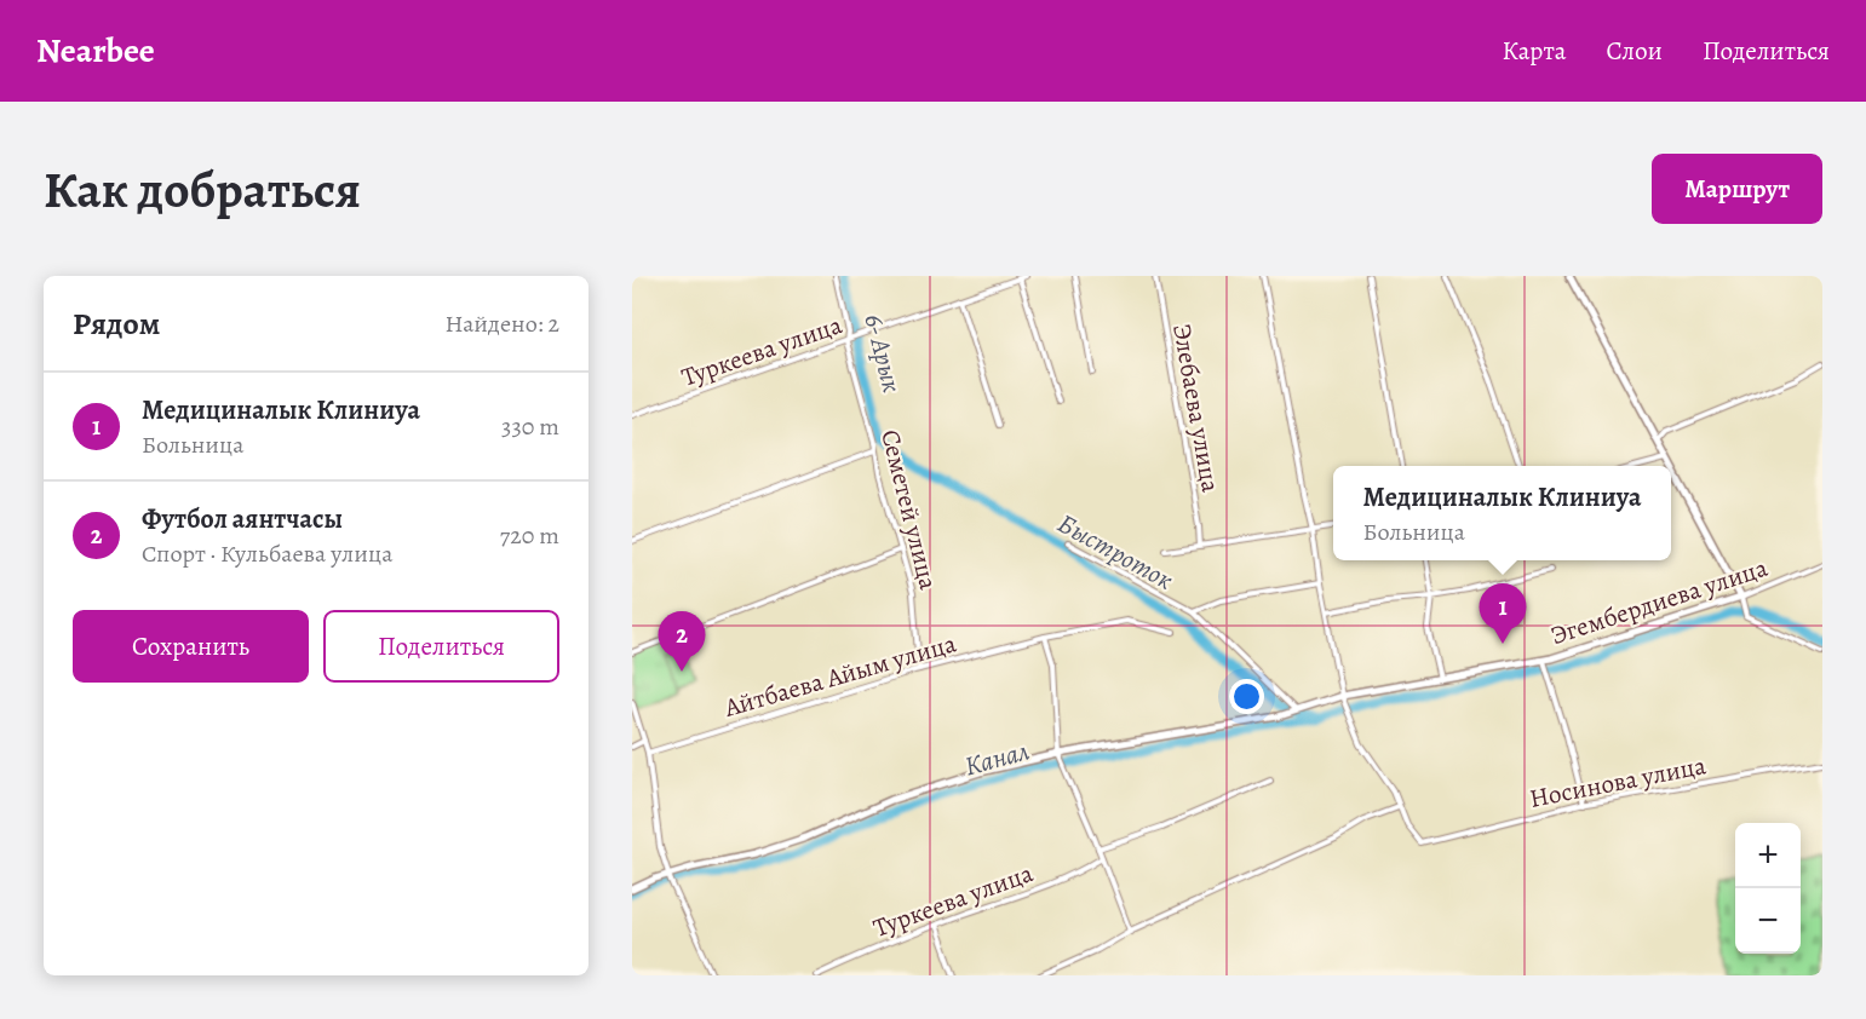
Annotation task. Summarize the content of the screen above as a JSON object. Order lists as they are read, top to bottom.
{
  "streets": {
    "street": [
      "Туркеева улица",
      "Элебаева улица",
      "Семетей улица",
      "Эгембердиева улица",
      "Айтбаева Айым улица",
      "Носинова улица"
    ]
  },
  "crossings": [
    ["Туркеева улица", "Семетей улица"],
    ["Семетей улица", "Айтбаева Айым улица"]
  ],
  "water": ["6- Арык", "Быстроток", "Канал"],
  "page": {
    "header": "Nearbee",
    "nav": ["Карта", "Слои", "Поделиться"],
    "buttons": [
      "Маршрут",
      ["Сохранить", "Поделиться"]
    ],
    "title": "Как добраться",
    "heading": ["Рядом", "Найдено: 2"],
    "list": [
      {
        "mark": "1",
        "name": "Медициналык Клиниуа",
        "note": "Больница",
        "value": "330 m"
      },
      {
        "mark": "2",
        "name": "Футбол аянтчасы",
        "note": "Спорт · Кульбаева улица",
        "value": "720 m"
      }
    ],
    "popup": ["Медициналык Клиниуа", "Больница"],
    "pins": ["1", "2"],
    "map_buttons": ["+", "−"]
  }
}
